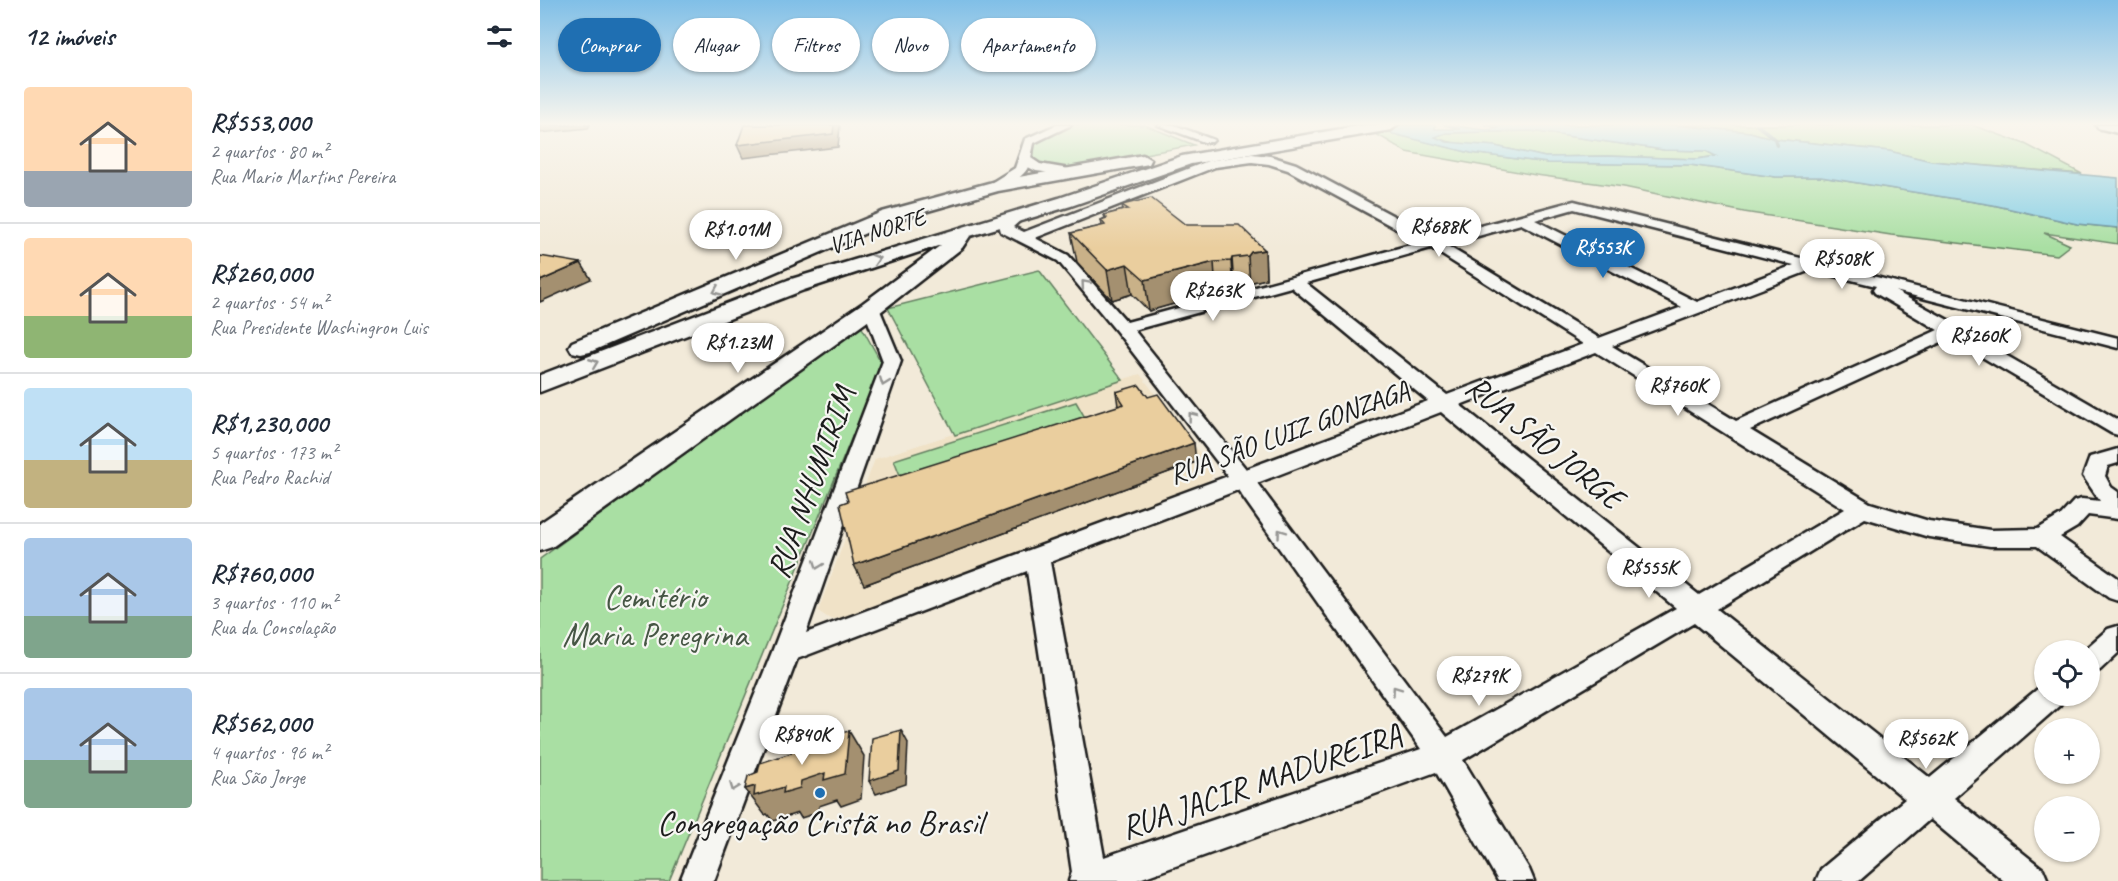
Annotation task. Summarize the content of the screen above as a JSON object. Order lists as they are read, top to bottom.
{
  "streets": {
    "main road": ["VIA NORTE"],
    "street": [
      "RUA SÃO LUIZ GONZAGA",
      "RUA SÃO JORGE",
      "RUA NHUMIRIM",
      "RUA JACIR MADUREIRA"
    ]
  },
  "crossings": [
    ["RUA SÃO LUIZ GONZAGA", "RUA SÃO JORGE"],
    ["RUA SÃO LUIZ GONZAGA", "RUA NHUMIRIM"],
    ["RUA SÃO JORGE", "RUA JACIR MADUREIRA"]
  ],
  "one_way": ["RUA NHUMIRIM"],
  "parks": ["Cemitério Maria Peregrina"],
  "places": ["Congregação Cristã no Brasil"],
  "page": {
    "heading": "12 imóveis",
    "chip": [
      "Comprar",
      "Alugar",
      "Filtros",
      "Novo",
      "Apartamento"
    ],
    "list": [
      {
        "name": "R$553,000",
        "note": "2 quartos · 80 m² · Rua Mario Martins Pereira"
      },
      {
        "name": "R$260,000",
        "note": "2 quartos · 54 m² · Rua Presidente Washingron Luis"
      },
      {
        "name": "R$1,230,000",
        "note": "5 quartos · 173 m² · Rua Pedro Rachid"
      },
      {
        "name": "R$760,000",
        "note": "3 quartos · 110 m² · Rua da Consolação"
      },
      {
        "name": "R$562,000",
        "note": "4 quartos · 96 m² · Rua São Jorge"
      }
    ],
    "price": [
      "R$688K",
      "R$1.01M",
      "R$553K",
      "R$508K",
      "R$263K",
      "R$260K",
      "R$1.23M",
      "R$760K",
      "R$555K",
      "R$279K",
      "R$840K",
      "R$562K"
    ],
    "map_buttons": ["+", "−"]
  }
}
